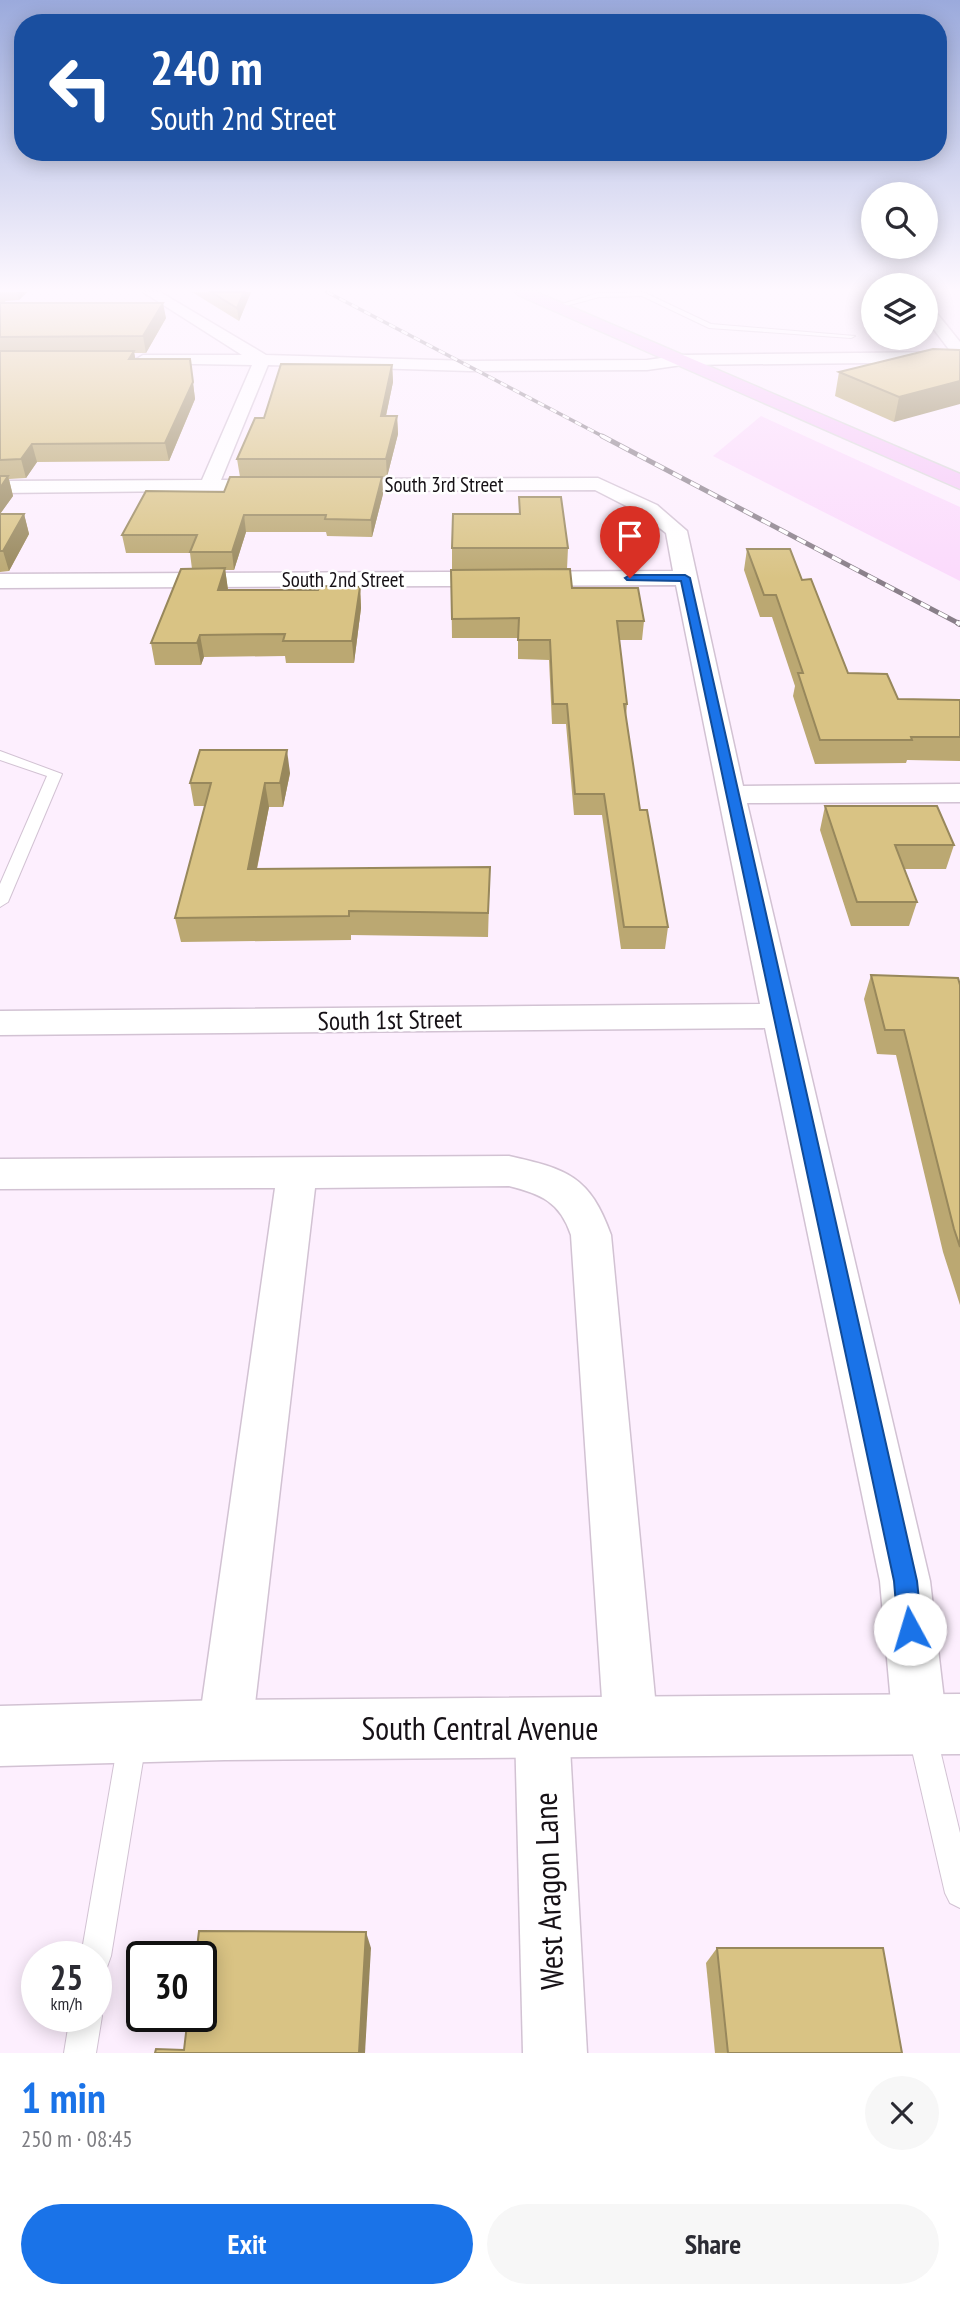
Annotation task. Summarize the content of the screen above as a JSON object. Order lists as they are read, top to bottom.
{
  "streets": {
    "street": [
      "South 3rd Street",
      "South 2nd Street",
      "South 1st Street",
      "South Central Avenue",
      "West Aragon Lane"
    ]
  },
  "crossings": [
    ["South 3rd Street", "South 2nd Street"],
    ["South 3rd Street", "South 1st Street"],
    ["South 3rd Street", "South Central Avenue"],
    ["South Central Avenue", "West Aragon Lane"]
  ],
  "page": {
    "turn": ["240 m", "South 2nd Street"],
    "speed": "25 km/h",
    "limit": "30",
    "heading": ["1 min", "250 m · 08:45"],
    "buttons": ["Exit", "Share"]
  }
}
